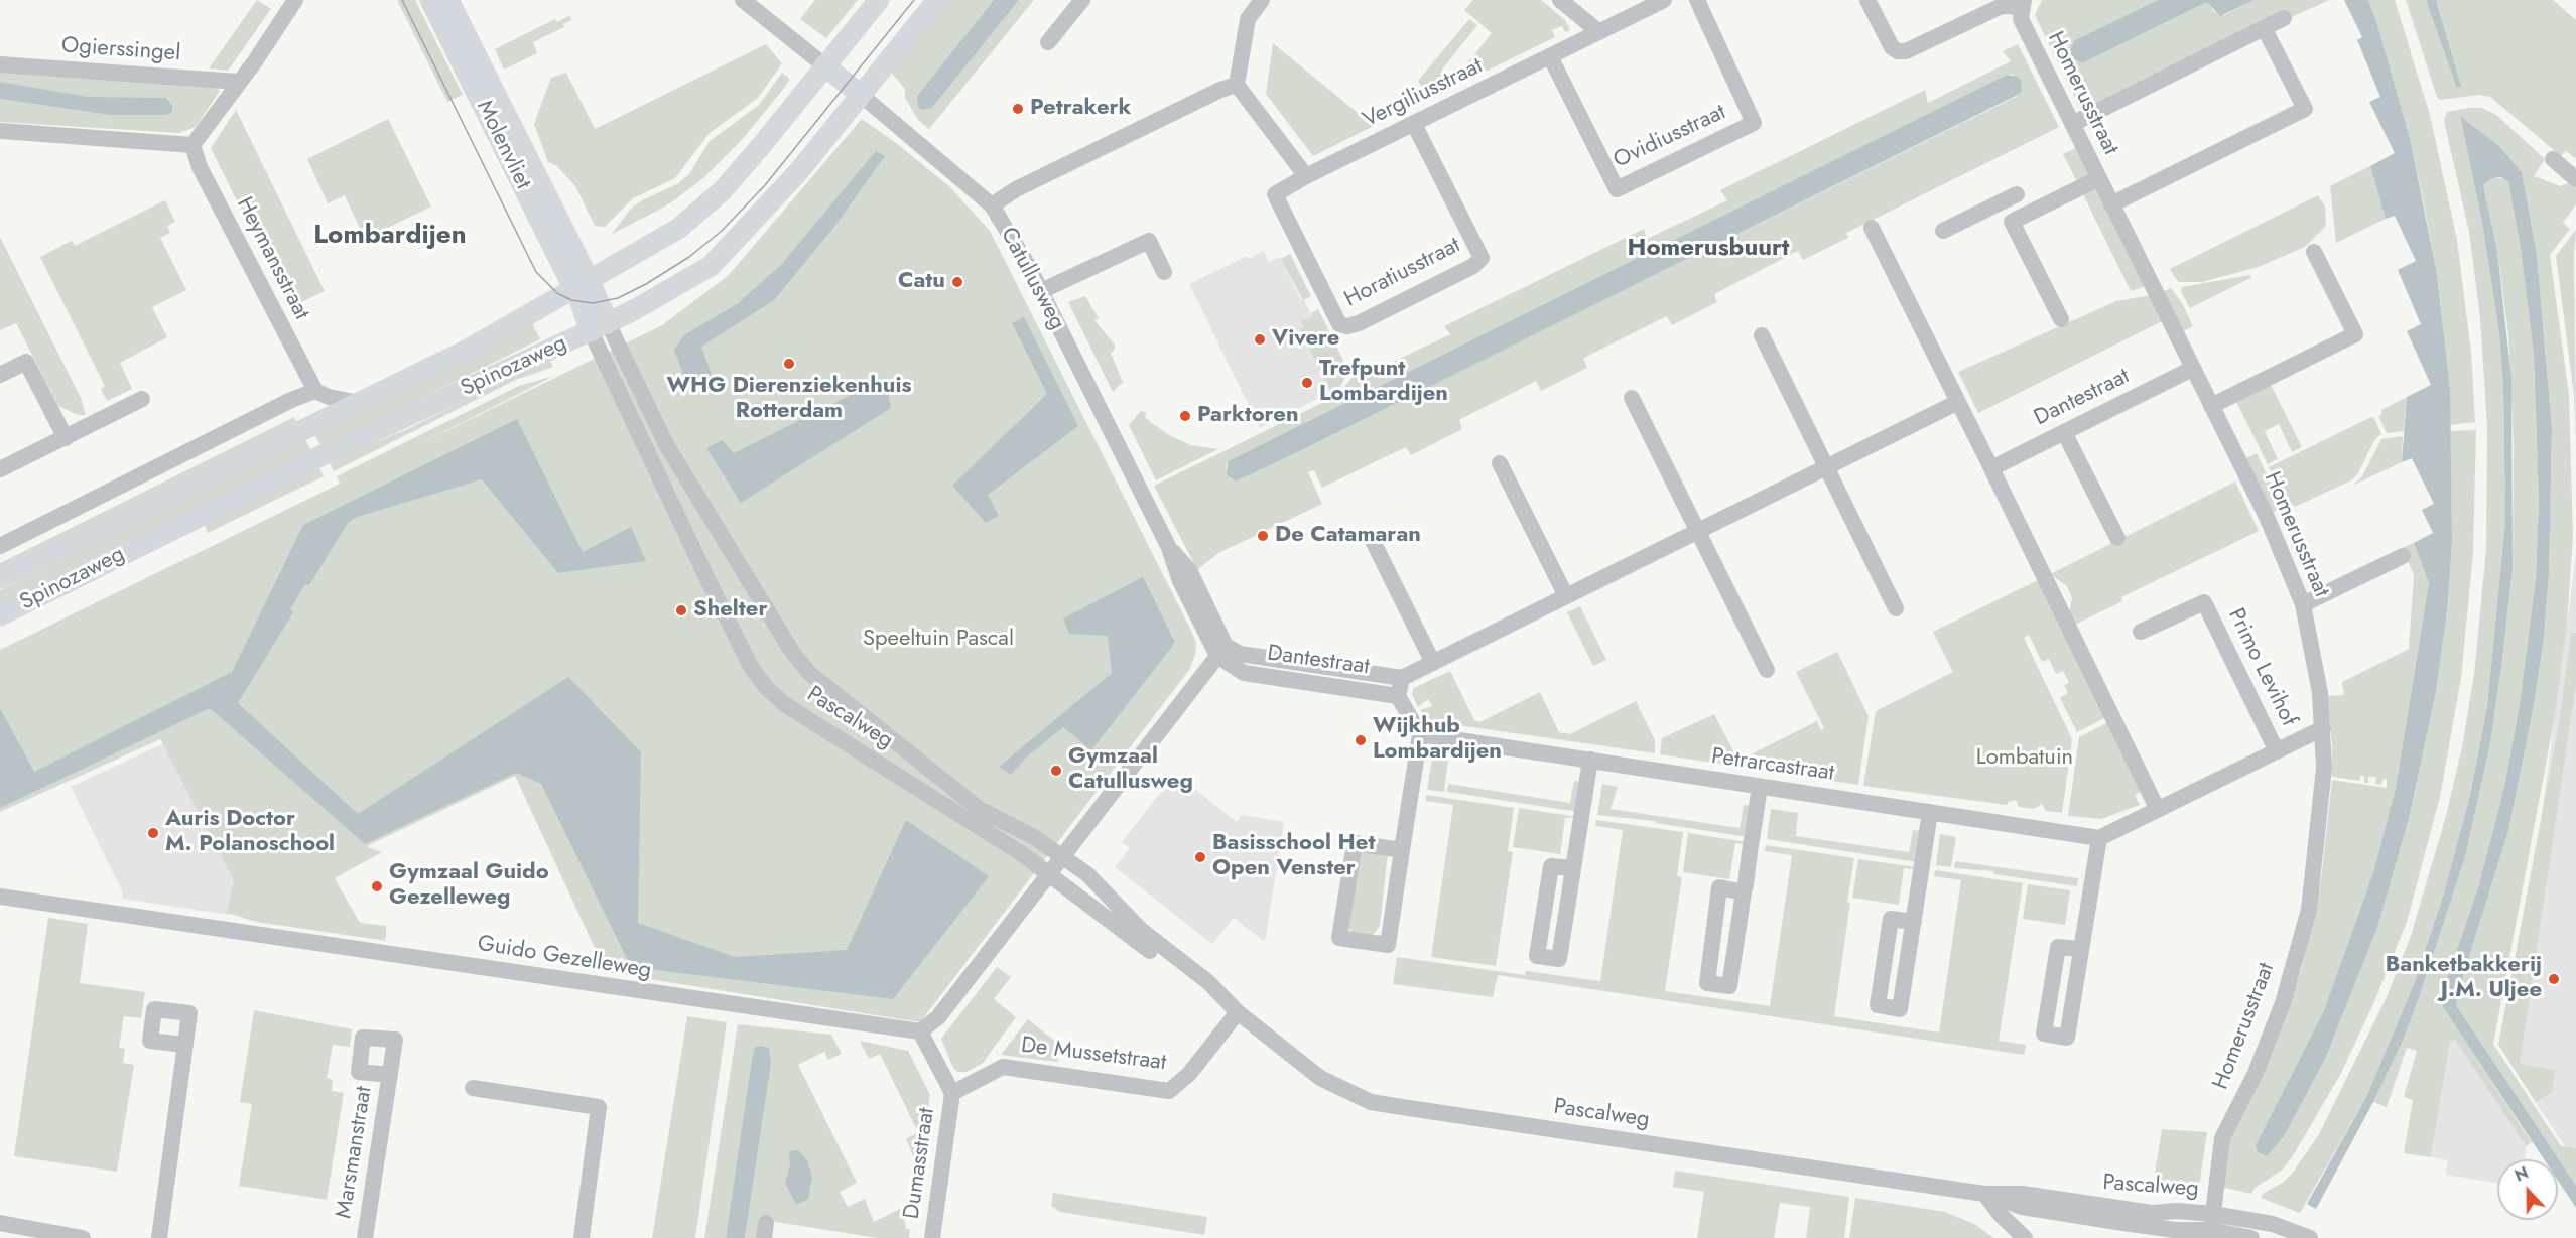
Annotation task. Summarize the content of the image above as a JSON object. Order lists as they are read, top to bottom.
{
  "streets": {
    "main road": ["Molenvliet", "Catullusweg", "Spinozaweg"],
    "street": [
      "Ogierssingel",
      "Vergiliusstraat",
      "Homerusstraat",
      "Ovidiusstraat",
      "Heymansstraat",
      "Horatiusstraat",
      "Dantestraat",
      "Primo Levihof",
      "Pascalweg",
      "Petrarcastraat",
      "Guido Gezelleweg",
      "De Mussetstraat",
      "Marsmanstraat",
      "Dumasstraat"
    ]
  },
  "crossings": [
    ["Vergiliusstraat", "Ovidiusstraat"],
    ["Vergiliusstraat", "Horatiusstraat"],
    ["Homerusstraat", "Dantestraat"],
    ["Homerusstraat", "Pascalweg"],
    ["Molenvliet", "Spinozaweg"],
    ["Catullusweg", "Spinozaweg"],
    ["Catullusweg", "Dantestraat"],
    ["Spinozaweg", "Pascalweg"],
    ["Pascalweg", "De Mussetstraat"],
    ["Guido Gezelleweg", "Dumasstraat"],
    ["De Mussetstraat", "Dumasstraat"]
  ],
  "districts": ["Lombardijen", "Homerusbuurt"],
  "parks": ["Speeltuin Pascal", "Lombatuin"],
  "places": [
    "Petrakerk",
    "Catu",
    "Vivere",
    "WHG Dierenziekenhuis Rotterdam",
    "Trefpunt Lombardijen",
    "Parktoren",
    "De Catamaran",
    "Shelter",
    "Wijkhub Lombardijen",
    "Gymzaal Catullusweg",
    "Auris Doctor M. Polanoschool",
    "Basisschool Het Open Venster",
    "Gymzaal Guido Gezelleweg",
    "Banketbakkerij J.M. Uljee"
  ],
  "north": "top"
}
